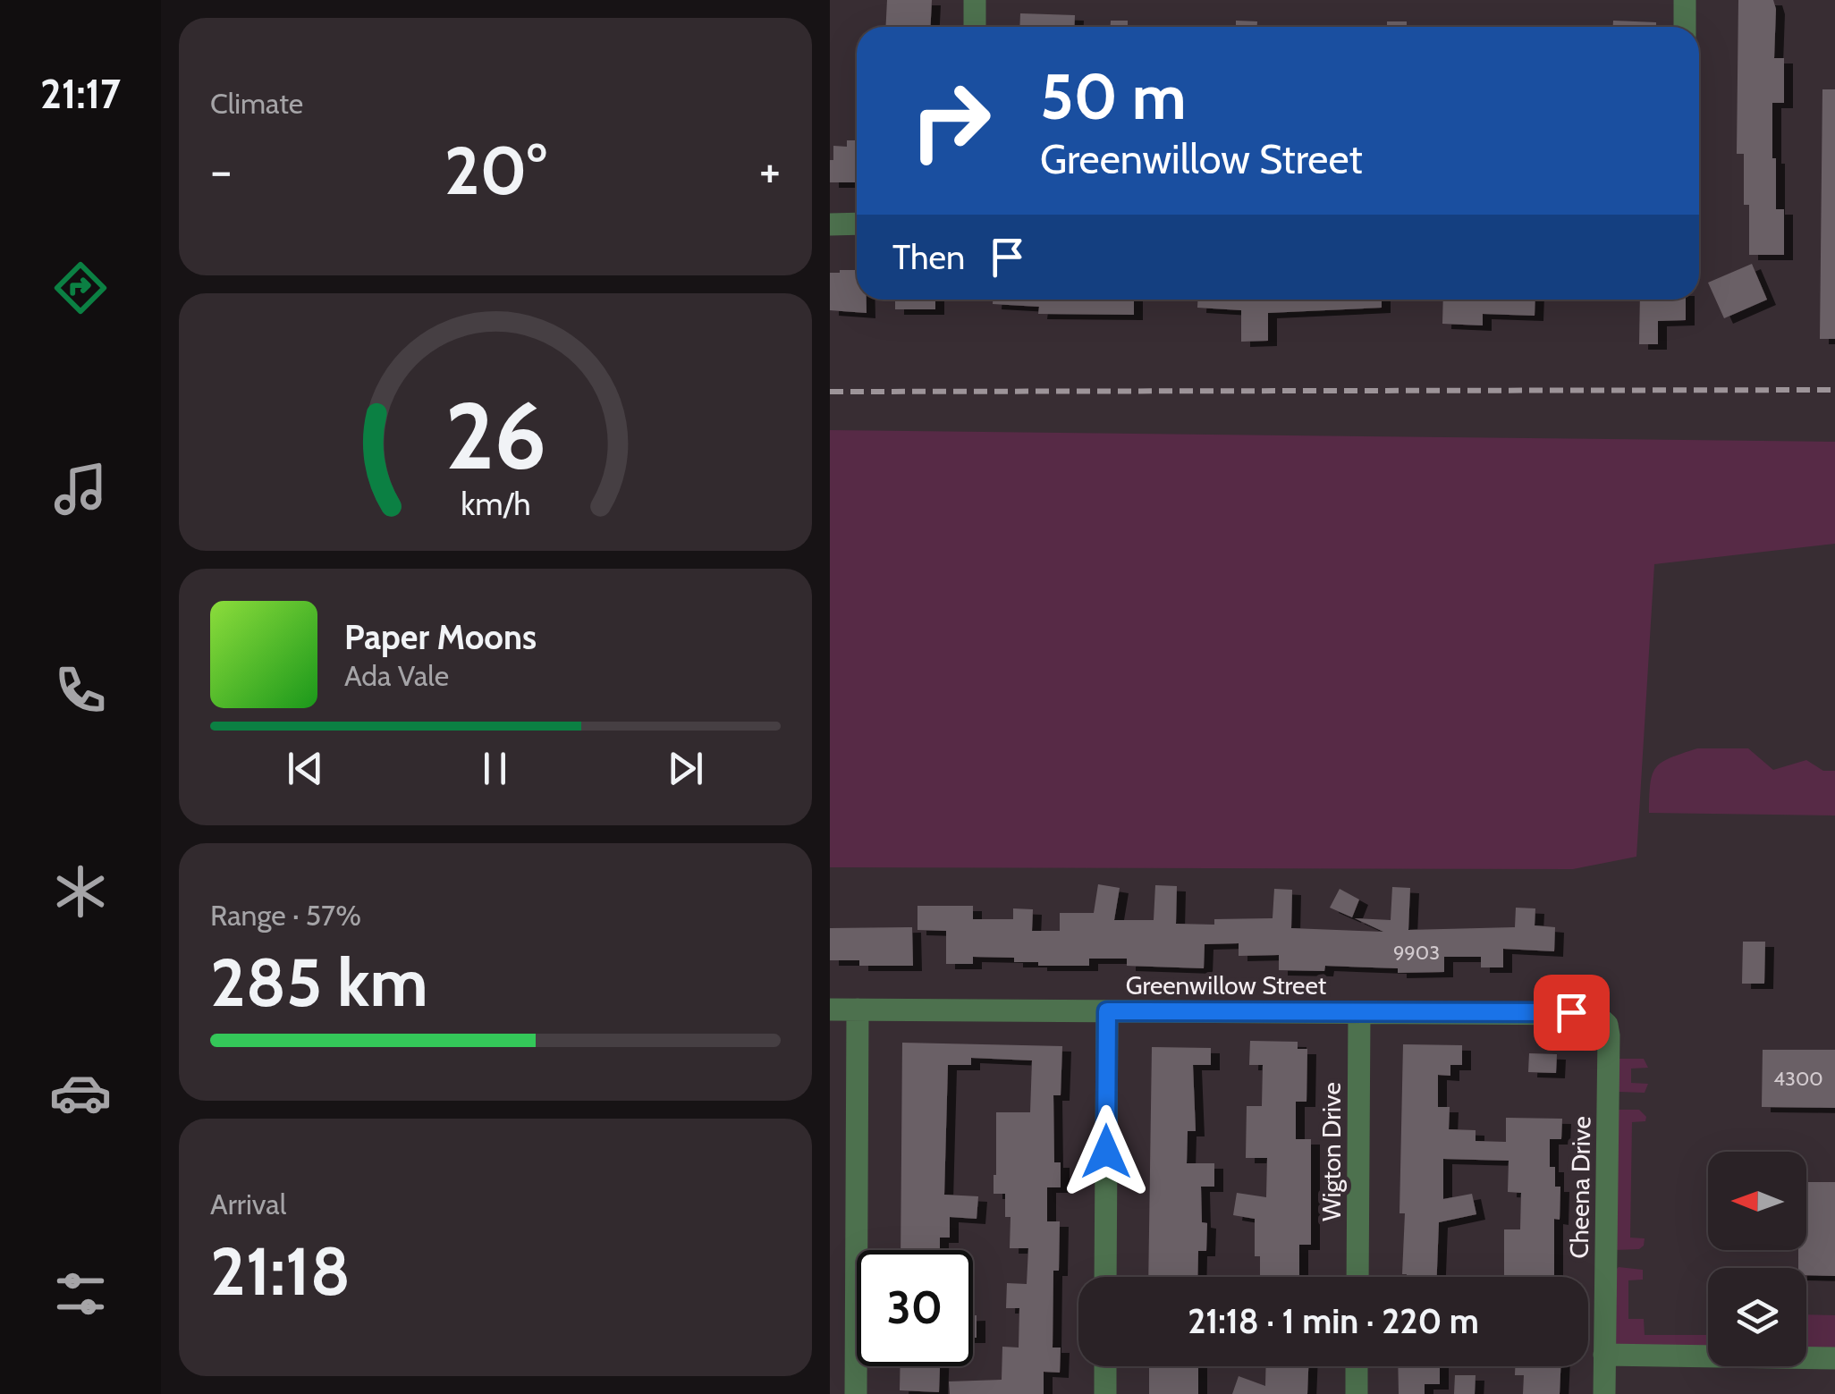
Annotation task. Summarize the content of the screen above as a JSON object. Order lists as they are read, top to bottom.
{
  "streets": {
    "street": ["Greenwillow Street", "Wigton Drive", "Cheena Drive"]
  },
  "crossings": [
    ["Greenwillow Street", "Wigton Drive"],
    ["Greenwillow Street", "Cheena Drive"]
  ],
  "house_numbers": ["9903", "4300"],
  "north": "left",
  "page": {
    "tabs": "21:17",
    "tile": [
      "Climate",
      ["Range · 57%", "285 km"],
      ["Arrival", "21:18"]
    ],
    "turn": ["50 m", "Greenwillow Street"],
    "heat": ["−", "20°", "+"],
    "then": "Then",
    "song": ["Paper Moons", "Ada Vale"],
    "limit": "30",
    "trip": "21:18 · 1 min · 220 m",
    "gauge": ["26", "km/h"]
  }
}
